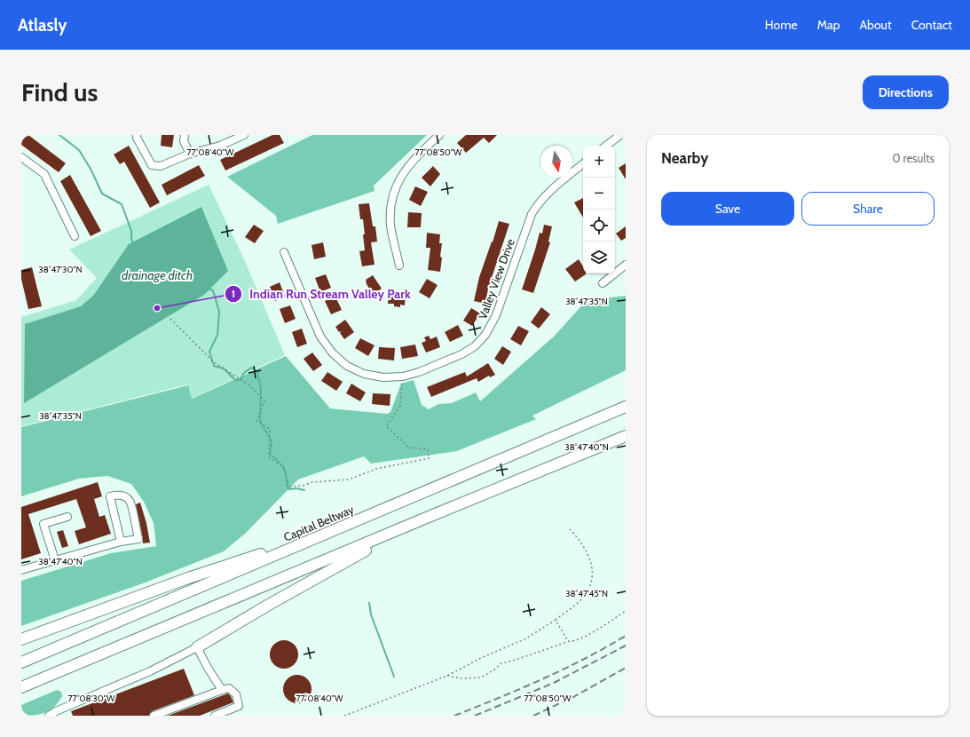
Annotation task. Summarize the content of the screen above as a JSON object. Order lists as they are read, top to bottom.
{
  "streets": {
    "highway": ["Capital Beltway"],
    "street": ["Valley View Drive"]
  },
  "water": ["drainage ditch"],
  "places": ["Indian Run Stream Valley Park"],
  "north": "bottom",
  "page": {
    "header": "Atlasly",
    "nav": [
      "Home",
      "Map",
      "About",
      "Contact"
    ],
    "buttons": [
      "Directions",
      ["Save", "Share"]
    ],
    "title": "Find us",
    "heading": ["Nearby", "0 results"],
    "map_buttons": ["+", "−"]
  },
  "coordinates": [
    "77°08'40\"W",
    "77°08'50\"W",
    "38°47'30\"N",
    "38°47'35\"N",
    "38°47'40\"N",
    "38°47'45\"N",
    "77°08'30\"W"
  ]
}
